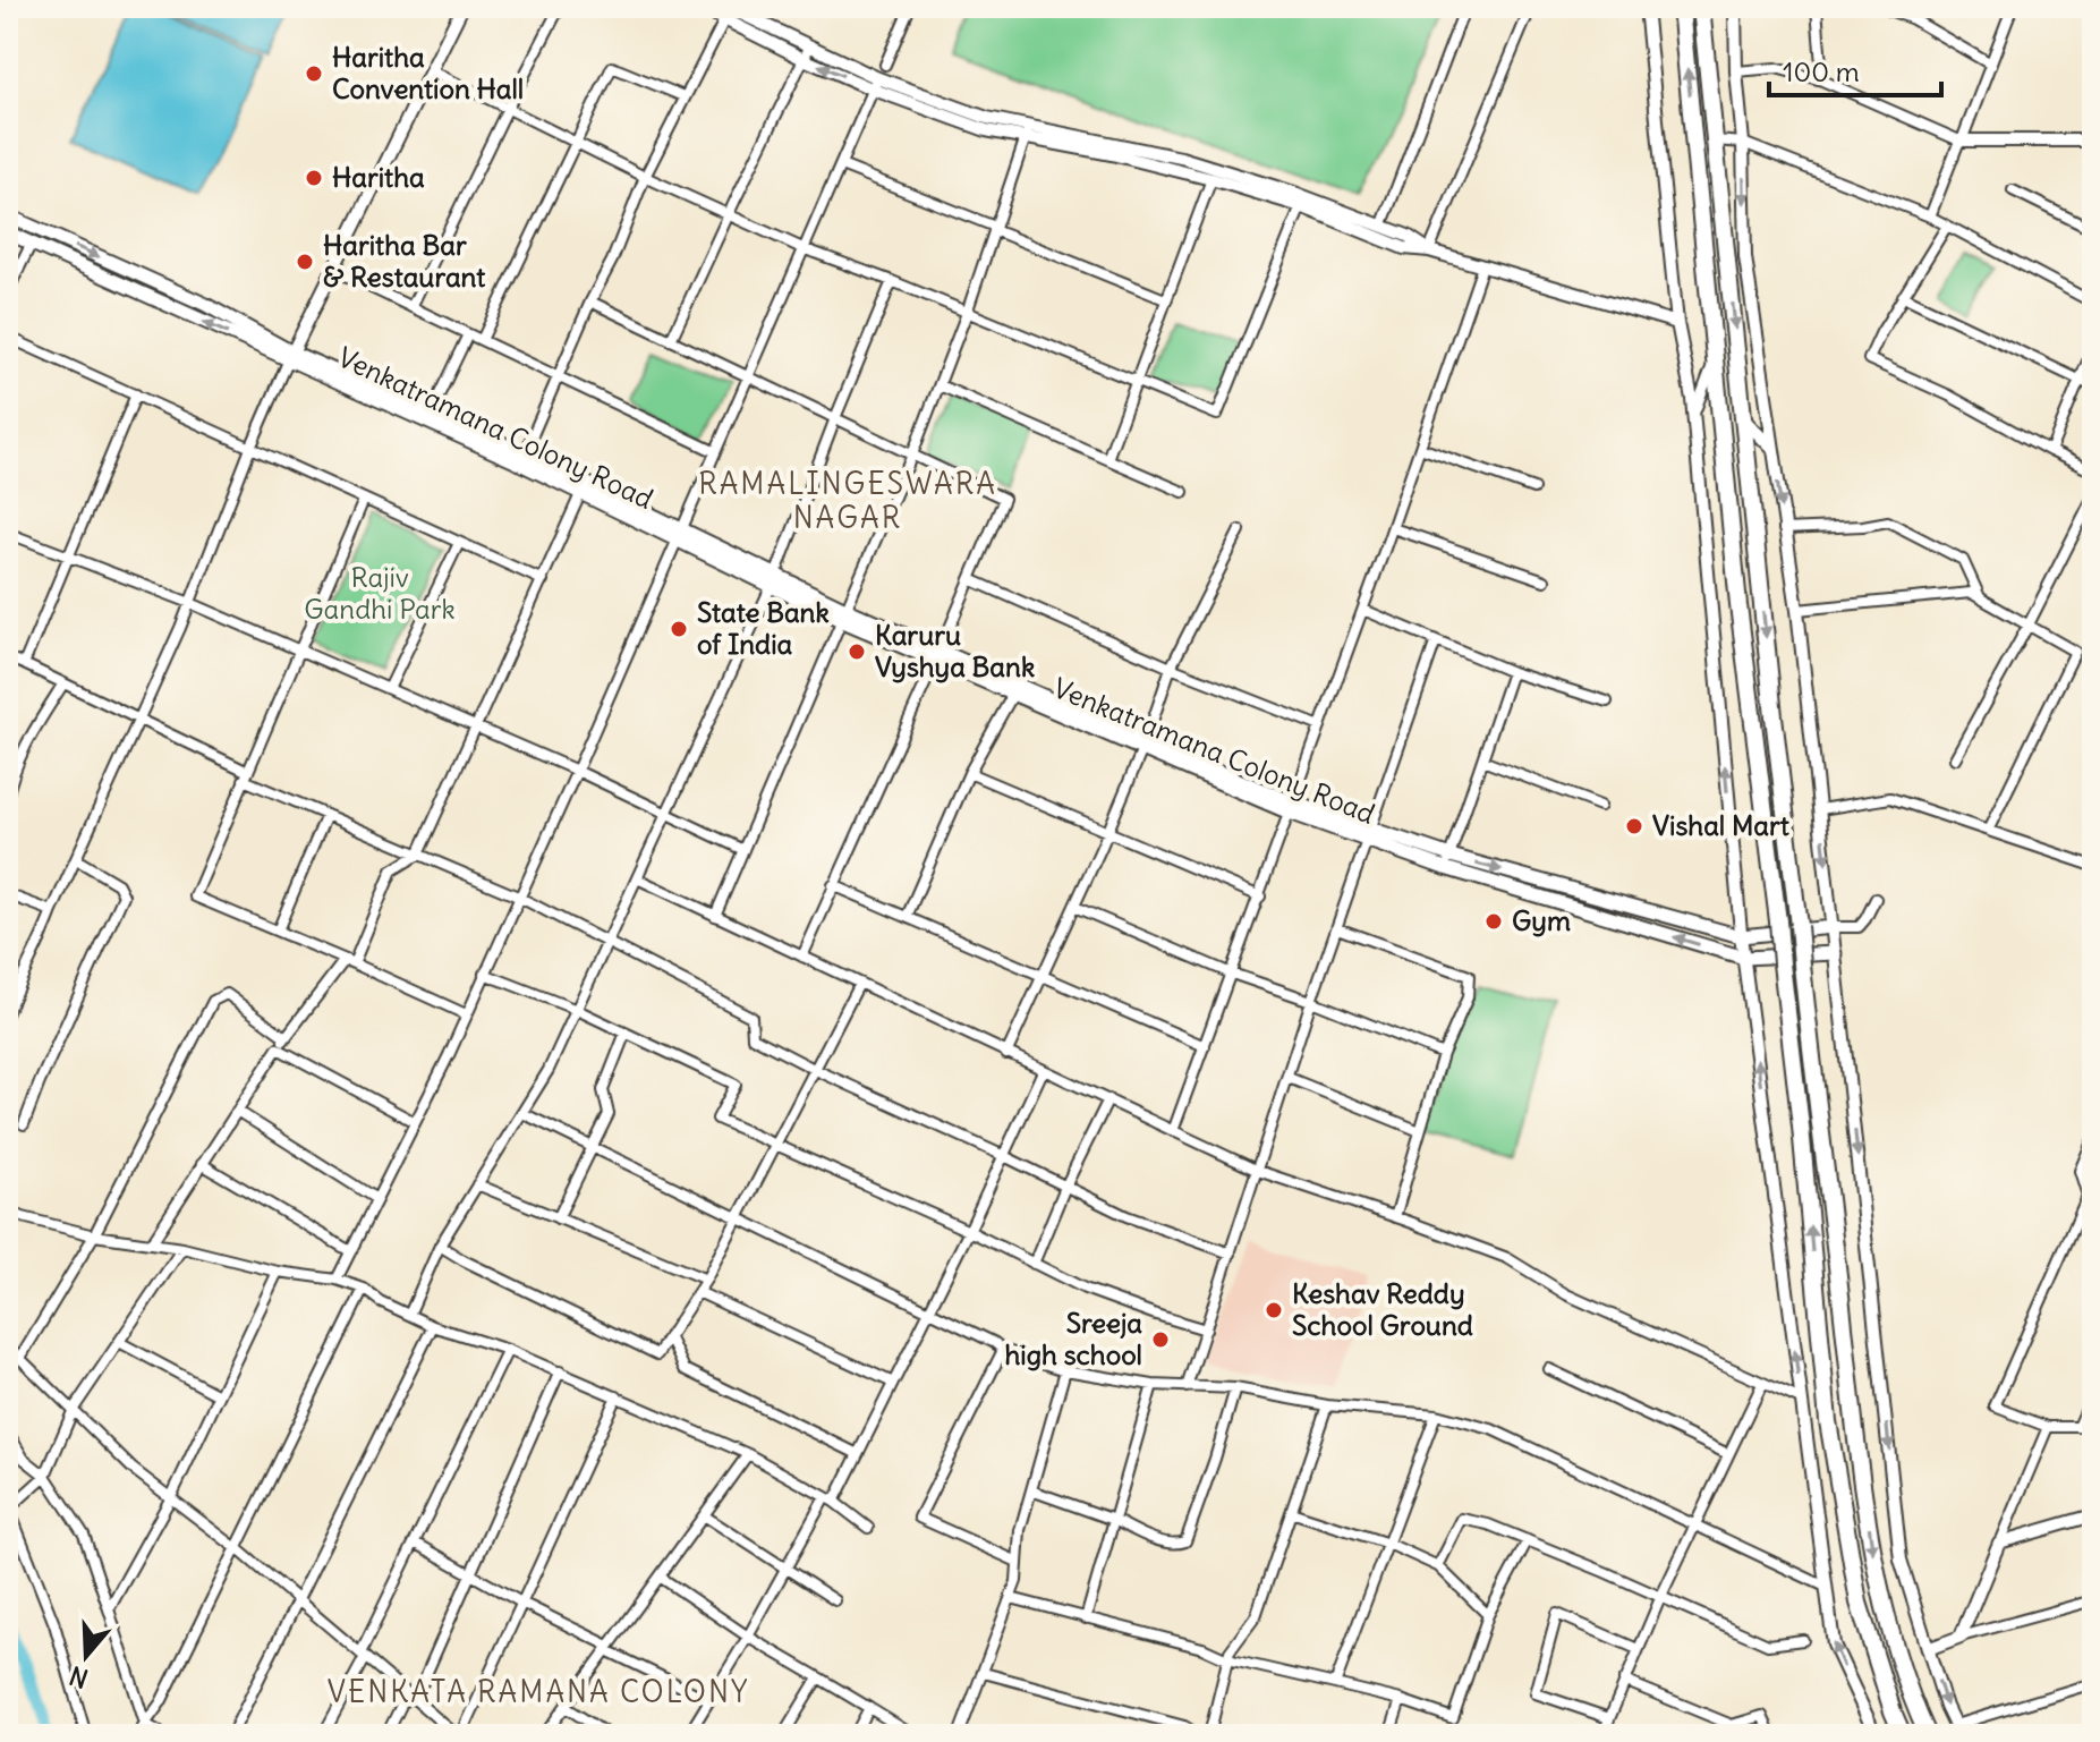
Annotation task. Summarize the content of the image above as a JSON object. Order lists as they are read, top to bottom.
{
  "streets": {
    "main road": ["Venkatramana Colony Road"]
  },
  "districts": ["RAMALINGESWARA NAGAR", "VENKATA RAMANA COLONY"],
  "parks": ["Rajiv Gandhi Park"],
  "places": [
    "Haritha Convention Hall",
    "Haritha",
    "Haritha Bar & Restaurant",
    "State Bank of India",
    "Karuru Vyshya Bank",
    "Vishal Mart",
    "Gym",
    "Keshav Reddy School Ground",
    "Sreeja high school"
  ],
  "scale_bar": "100 m",
  "north": "bottom"
}
